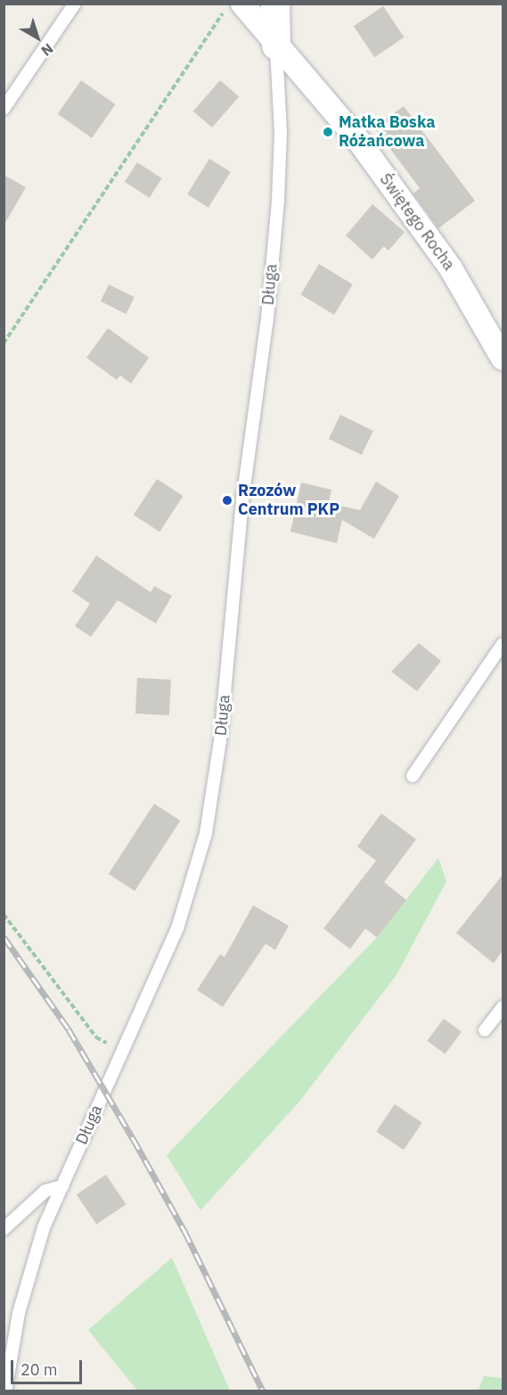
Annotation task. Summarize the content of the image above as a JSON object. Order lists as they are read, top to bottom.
{
  "streets": {
    "street": ["Świętego Rocha", "Długa"]
  },
  "crossings": [
    ["Świętego Rocha", "Długa"]
  ],
  "places": ["Matka Boska Różańcowa", "Rzozów Centrum PKP"],
  "scale_bar": "20 m",
  "north": "bottom right"
}
